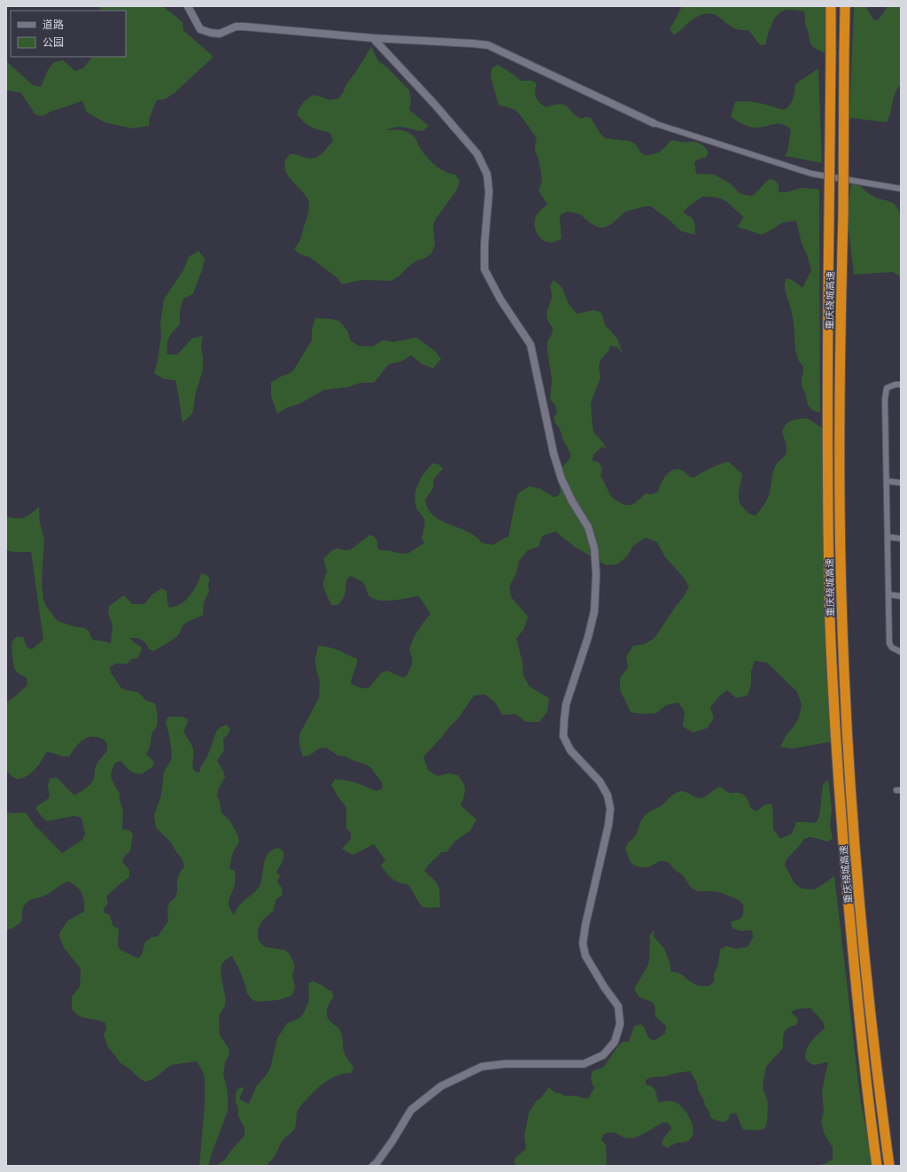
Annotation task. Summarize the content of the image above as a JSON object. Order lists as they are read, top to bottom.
{
  "streets": {
    "highway": ["重庆绕城高速"]
  },
  "legend": ["道路", "公园"]
}
